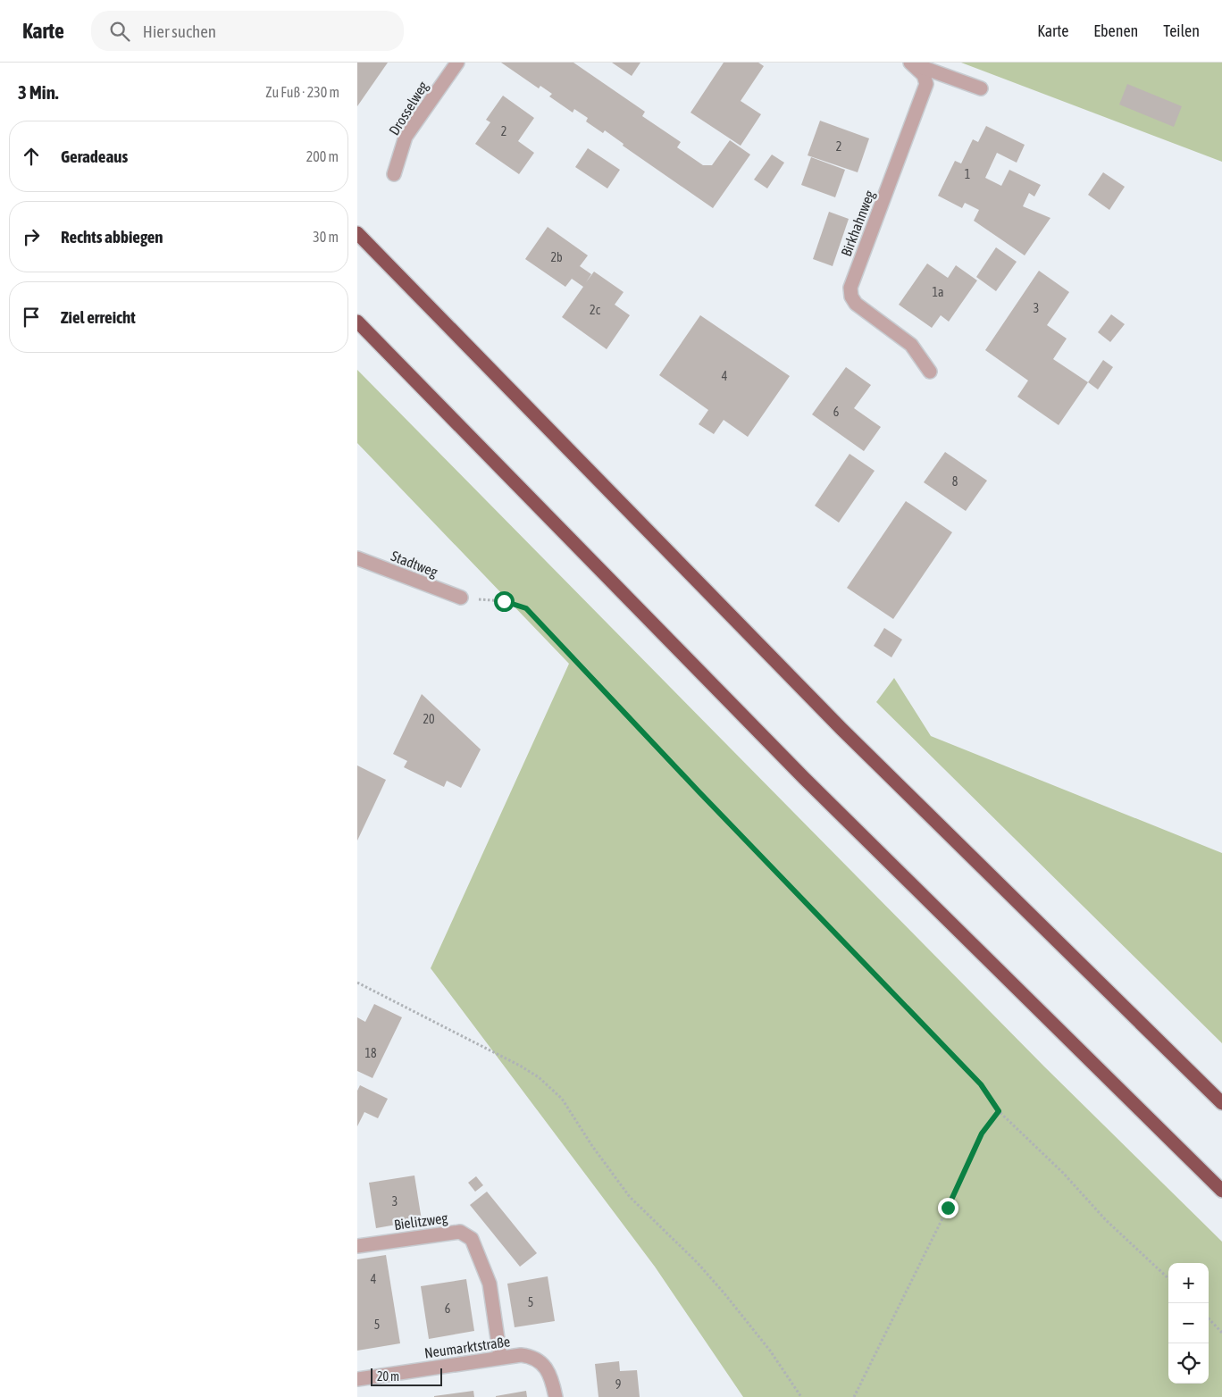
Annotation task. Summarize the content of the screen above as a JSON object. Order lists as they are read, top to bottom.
{
  "streets": {
    "street": [
      "Drosselweg",
      "Birkhahnweg",
      "Stadtweg",
      "Bielitzweg",
      "Neumarktstraße"
    ]
  },
  "crossings": [
    ["Bielitzweg", "Neumarktstraße"]
  ],
  "house_numbers": [
    "2",
    "2",
    "1",
    "2b",
    "1a",
    "3",
    "2c",
    "4",
    "6",
    "8",
    "20",
    "18",
    "3",
    "4",
    "5",
    "6",
    "5",
    "9"
  ],
  "scale_bar": "20 m",
  "page": {
    "header": "Karte",
    "search": "Hier suchen",
    "nav": ["Karte", "Ebenen", "Teilen"],
    "heading": ["3 Min.", "Zu Fuß · 230 m"],
    "list": [
      ["Geradeaus", "200 m"],
      ["Rechts abbiegen", "30 m"],
      "Ziel erreicht"
    ],
    "map_buttons": ["+", "−"],
    "scale": "20 m"
  }
}
